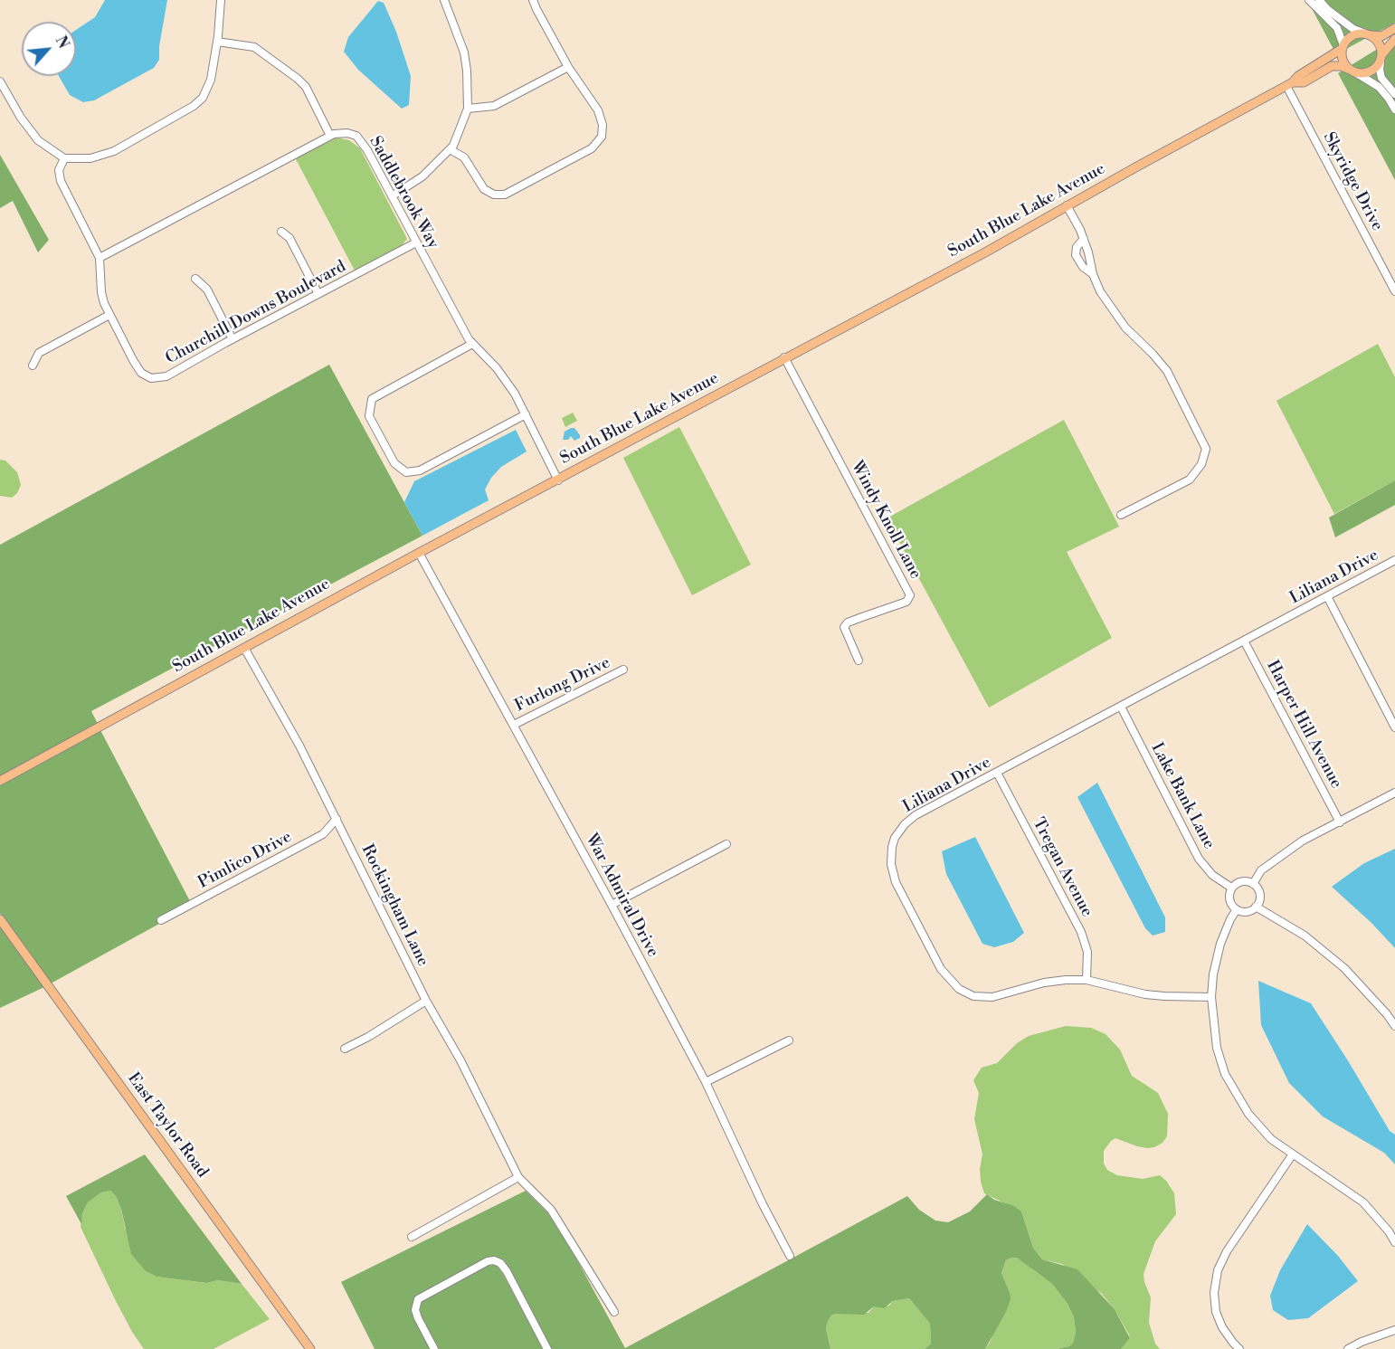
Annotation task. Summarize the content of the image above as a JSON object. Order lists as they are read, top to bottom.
{
  "streets": {
    "main road": ["South Blue Lake Avenue", "East Taylor Road"],
    "street": [
      "Skyridge Drive",
      "Saddlebrook Way",
      "Churchill Downs Boulevard",
      "Windy Knoll Lane",
      "Liliana Drive",
      "Furlong Drive",
      "Harper Hill Avenue",
      "Lake Bank Lane",
      "Pimlico Drive",
      "Tregan Avenue",
      "War Admiral Drive",
      "Rockingham Lane"
    ]
  },
  "crossings": [
    ["Skyridge Drive", "South Blue Lake Avenue"],
    ["Saddlebrook Way", "South Blue Lake Avenue"],
    ["Saddlebrook Way", "Churchill Downs Boulevard"],
    ["South Blue Lake Avenue", "Windy Knoll Lane"],
    ["South Blue Lake Avenue", "War Admiral Drive"],
    ["South Blue Lake Avenue", "Rockingham Lane"],
    ["Liliana Drive", "Harper Hill Avenue"],
    ["Liliana Drive", "Lake Bank Lane"],
    ["Liliana Drive", "Tregan Avenue"],
    ["Furlong Drive", "War Admiral Drive"],
    ["Pimlico Drive", "Rockingham Lane"]
  ],
  "north": "top right"
}
